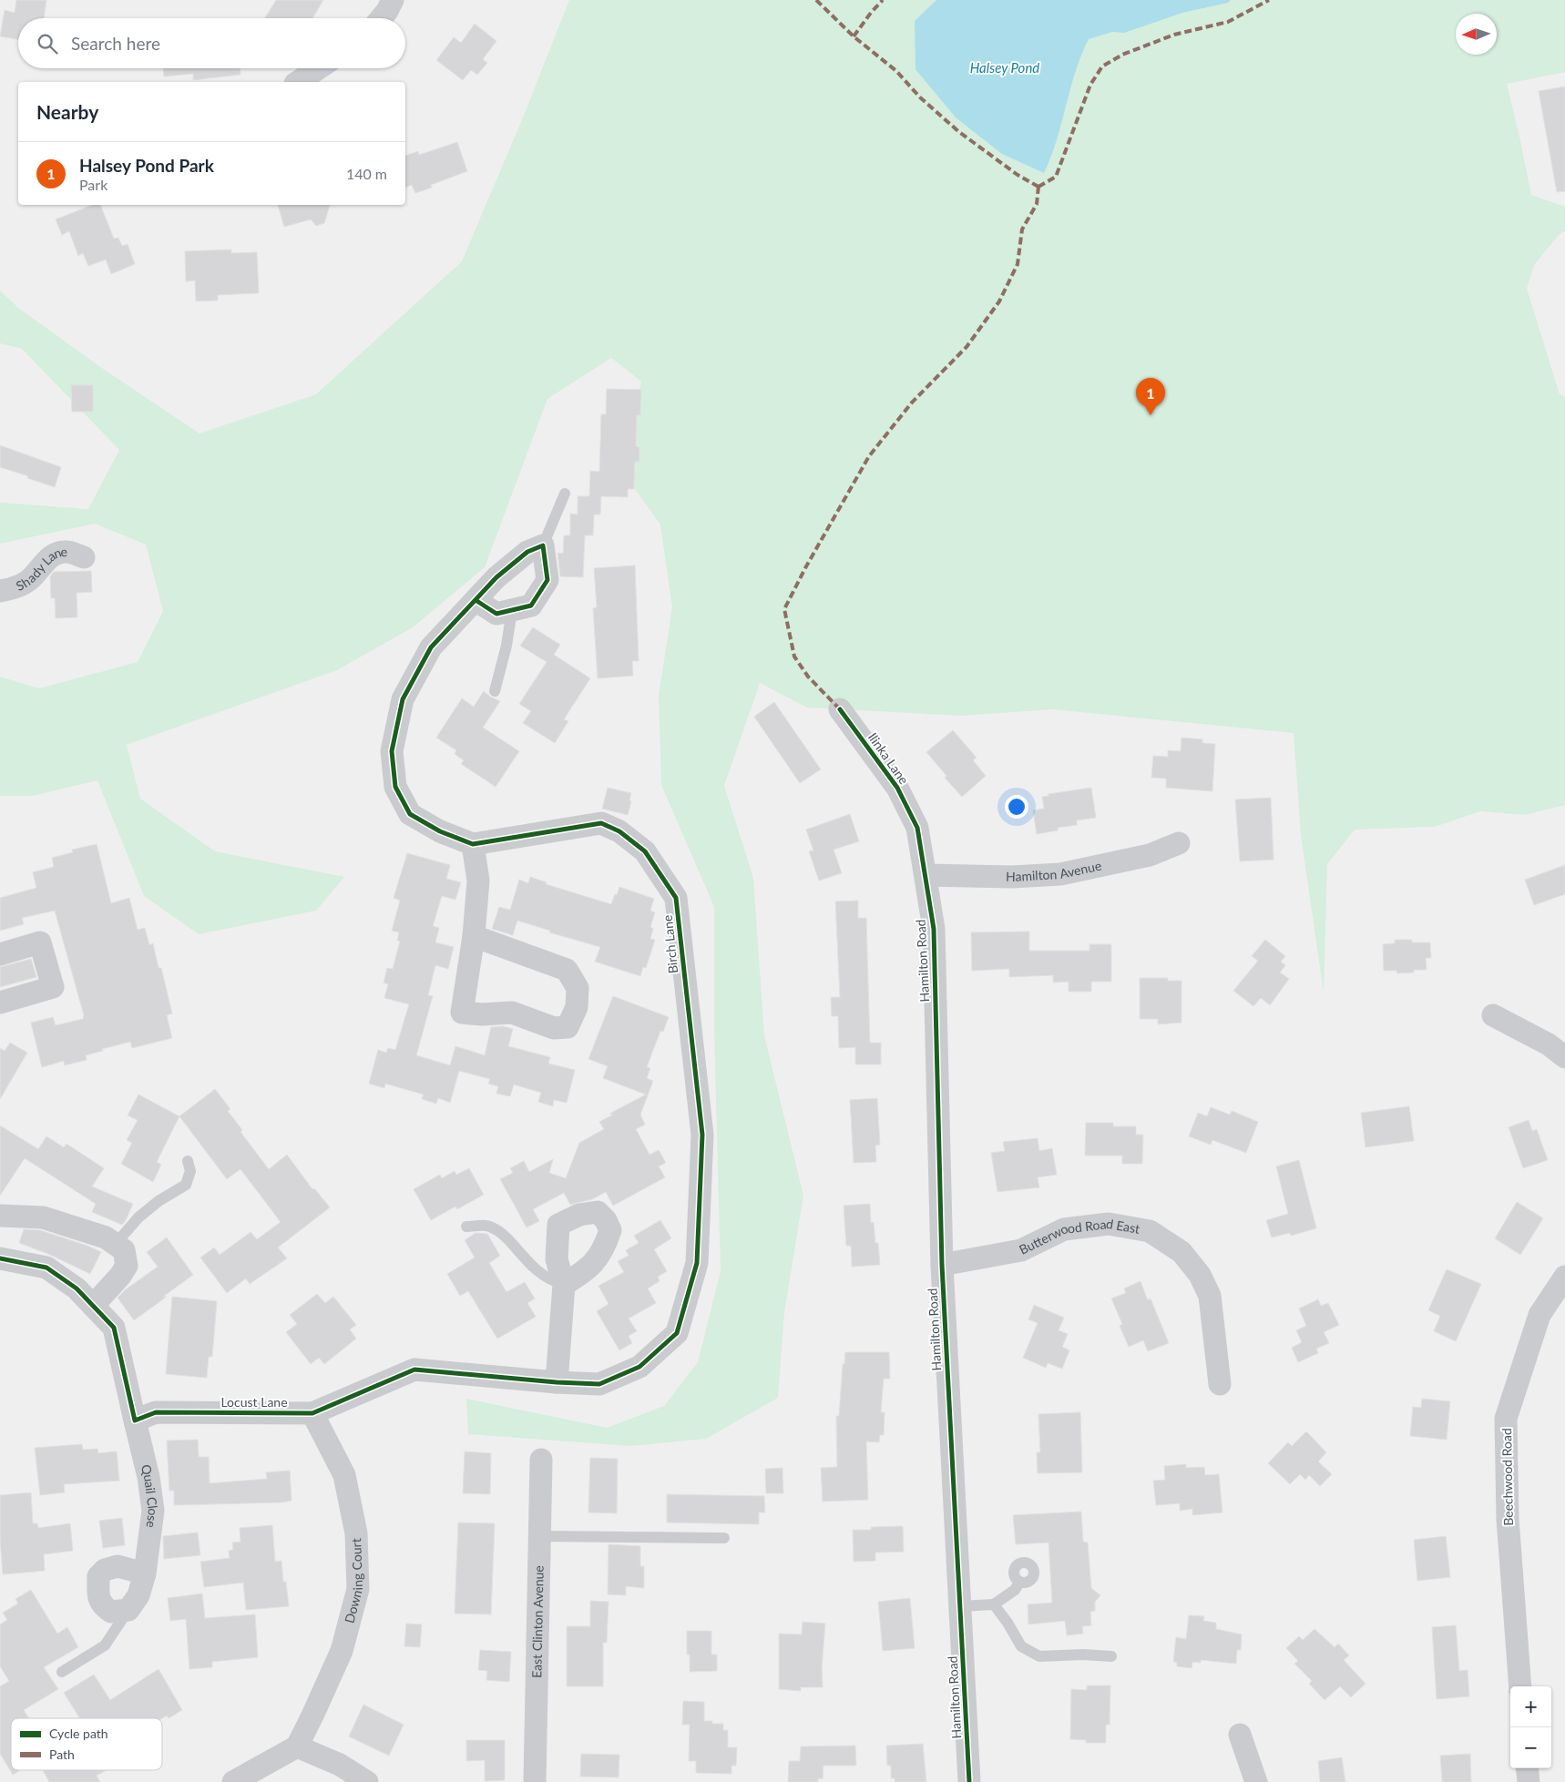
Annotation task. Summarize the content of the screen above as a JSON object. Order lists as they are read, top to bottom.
{
  "streets": {
    "street": [
      "Shady Lane",
      "Ilinka Lane",
      "Hamilton Avenue",
      "Birch Lane",
      "Hamilton Road",
      "Butterwood Road East",
      "Locust Lane",
      "Beechwood Road",
      "Quail Close",
      "Downing Court",
      "East Clinton Avenue"
    ]
  },
  "crossings": [
    ["Ilinka Lane", "Hamilton Avenue"],
    ["Ilinka Lane", "Hamilton Road"],
    ["Hamilton Avenue", "Hamilton Road"],
    ["Birch Lane", "Locust Lane"],
    ["Hamilton Road", "Butterwood Road East"],
    ["Locust Lane", "Quail Close"],
    ["Locust Lane", "Downing Court"]
  ],
  "water": ["Halsey Pond"],
  "legend": ["Cycle path", "Path"],
  "north": "left",
  "page": {
    "search": "Search here",
    "heading": "Nearby",
    "list": [
      {
        "mark": "1",
        "name": "Halsey Pond Park",
        "note": "Park",
        "value": "140 m"
      }
    ],
    "pins": "1",
    "map_buttons": ["+", "−"]
  }
}
